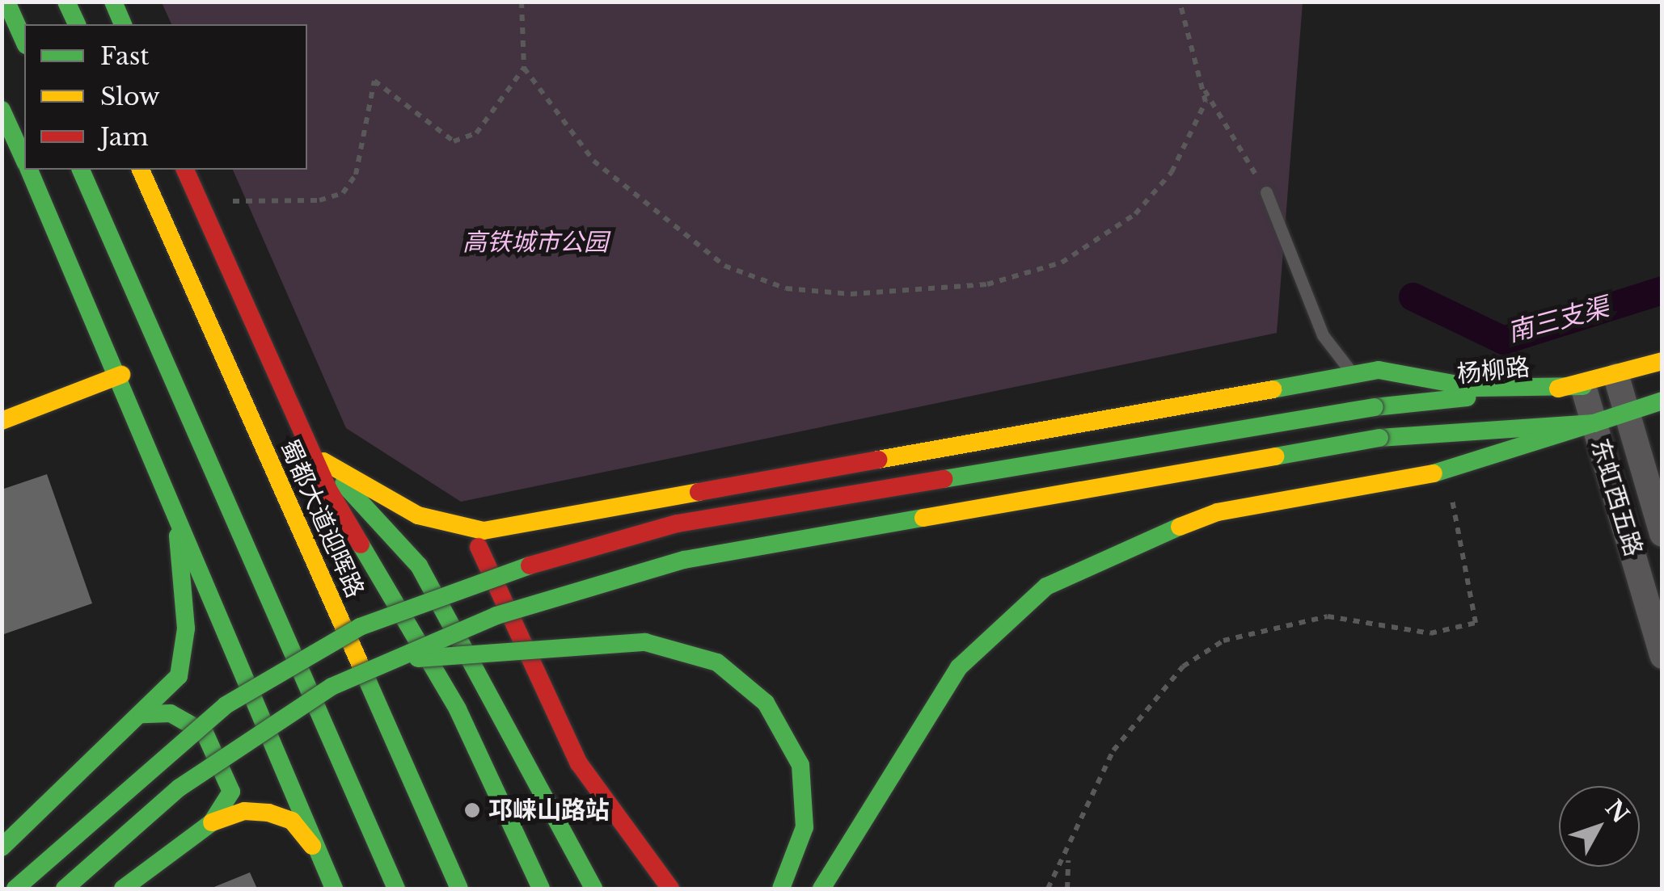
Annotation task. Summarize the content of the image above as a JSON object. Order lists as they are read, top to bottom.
{
  "streets": {
    "main road": ["杨柳路", "蜀都大道迎晖路"],
    "street": ["东虹西五路"]
  },
  "crossings": [
    ["杨柳路", "东虹西五路"]
  ],
  "water": ["南三支渠"],
  "parks": ["高铁城市公园"],
  "places": ["邛崃山路站"],
  "legend": ["Fast", "Slow", "Jam"],
  "north": "top right"
}
